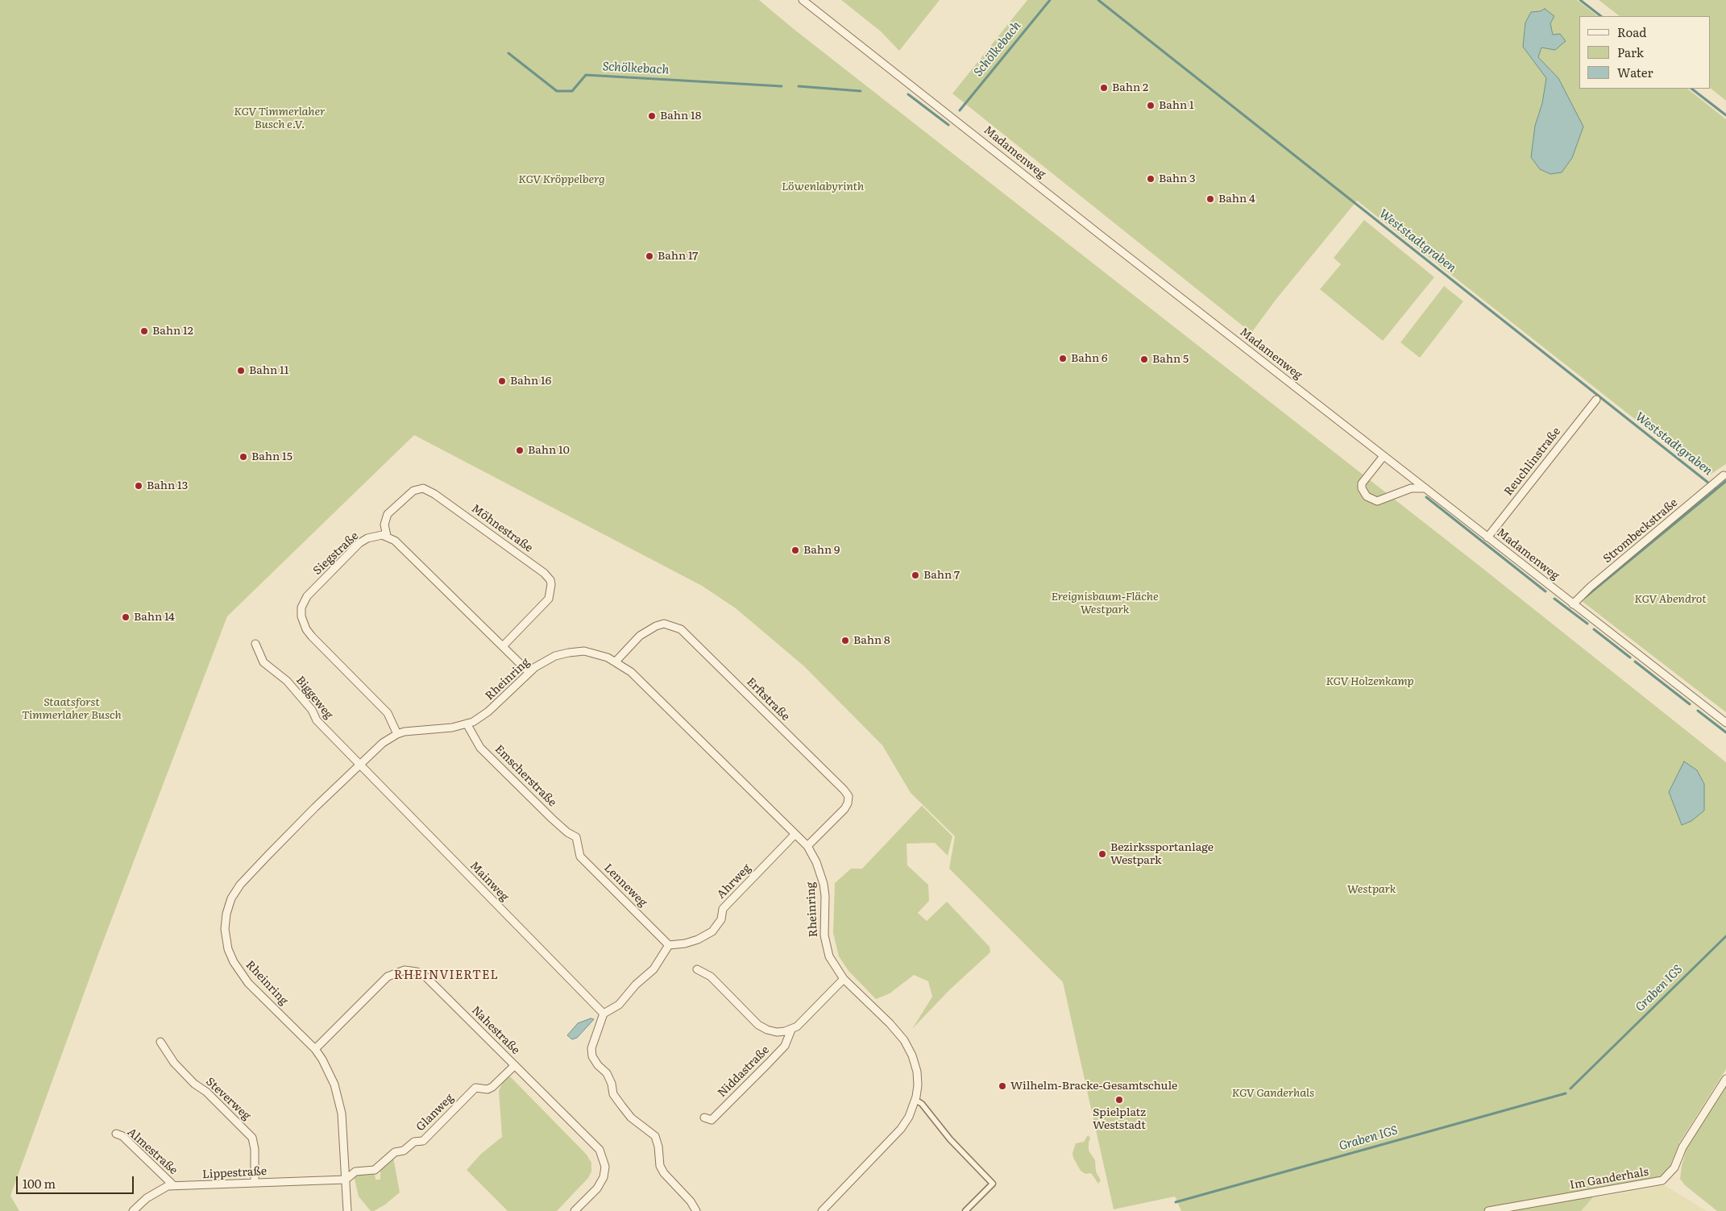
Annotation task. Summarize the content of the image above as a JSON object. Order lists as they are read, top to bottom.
{
  "streets": {
    "street": [
      "Madamenweg",
      "Reuchlinstraße",
      "Möhnestraße",
      "Strombeckstraße",
      "Siegstraße",
      "Rheinring",
      "Biggeweg",
      "Erftstraße",
      "Emscherstraße",
      "Mainweg",
      "Ahrweg",
      "Lenneweg",
      "Nahestraße",
      "Niddastraße",
      "Steverweg",
      "Glanweg",
      "Almestraße",
      "Lippestraße",
      "Im Ganderhals"
    ]
  },
  "crossings": [
    ["Madamenweg", "Reuchlinstraße"],
    ["Madamenweg", "Strombeckstraße"],
    ["Möhnestraße", "Siegstraße"],
    ["Siegstraße", "Rheinring"],
    ["Rheinring", "Biggeweg"],
    ["Rheinring", "Erftstraße"],
    ["Rheinring", "Emscherstraße"],
    ["Rheinring", "Mainweg"],
    ["Rheinring", "Ahrweg"],
    ["Rheinring", "Nahestraße"],
    ["Rheinring", "Niddastraße"],
    ["Rheinring", "Glanweg"],
    ["Rheinring", "Lippestraße"],
    ["Biggeweg", "Mainweg"],
    ["Emscherstraße", "Lenneweg"],
    ["Ahrweg", "Lenneweg"],
    ["Nahestraße", "Glanweg"],
    ["Steverweg", "Lippestraße"],
    ["Glanweg", "Lippestraße"],
    ["Almestraße", "Lippestraße"]
  ],
  "districts": ["RHEINVIERTEL"],
  "water": ["Schölkebach", "Weststadtgraben", "Graben IGS"],
  "parks": [
    "KGV Timmerlaher Busch e.V.",
    "KGV Kröppelberg",
    "Löwenlabyrinth",
    "Ereignisbaum-Fläche Westpark",
    "KGV Abendrot",
    "KGV Holzenkamp",
    "Staatsforst Timmerlaher Busch",
    "Westpark",
    "KGV Ganderhals"
  ],
  "places": [
    "Bahn 2",
    "Bahn 1",
    "Bahn 18",
    "Bahn 3",
    "Bahn 4",
    "Bahn 17",
    "Bahn 12",
    "Bahn 6",
    "Bahn 5",
    "Bahn 11",
    "Bahn 16",
    "Bahn 10",
    "Bahn 15",
    "Bahn 13",
    "Bahn 9",
    "Bahn 7",
    "Bahn 14",
    "Bahn 8",
    "Bezirkssportanlage Westpark",
    "Wilhelm-Bracke-Gesamtschule",
    "Spielplatz Weststadt"
  ],
  "legend": ["Road", "Park", "Water"],
  "scale_bar": "100 m"
}
